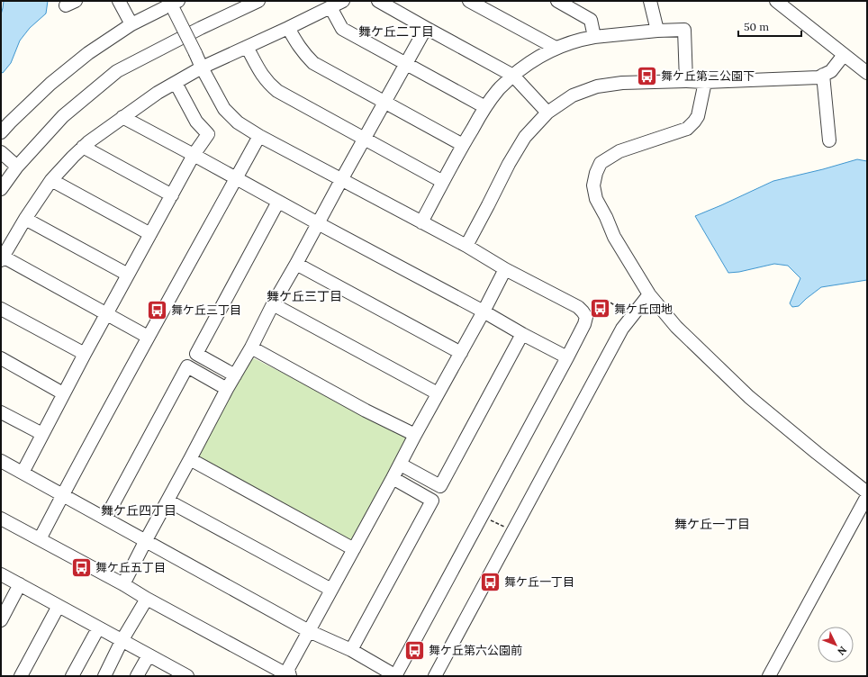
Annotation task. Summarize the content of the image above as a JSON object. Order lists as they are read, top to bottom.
{
  "districts": [
    "舞ケ丘二丁目",
    "舞ケ丘三丁目",
    "舞ケ丘四丁目",
    "舞ケ丘一丁目"
  ],
  "places": {
    "bus stop": [
      "舞ケ丘第三公園下",
      "舞ケ丘団地",
      "舞ケ丘三丁目",
      "舞ケ丘五丁目",
      "舞ケ丘一丁目",
      "舞ケ丘第六公園前"
    ]
  },
  "scale_bar": "50 m",
  "north": "bottom right"
}
